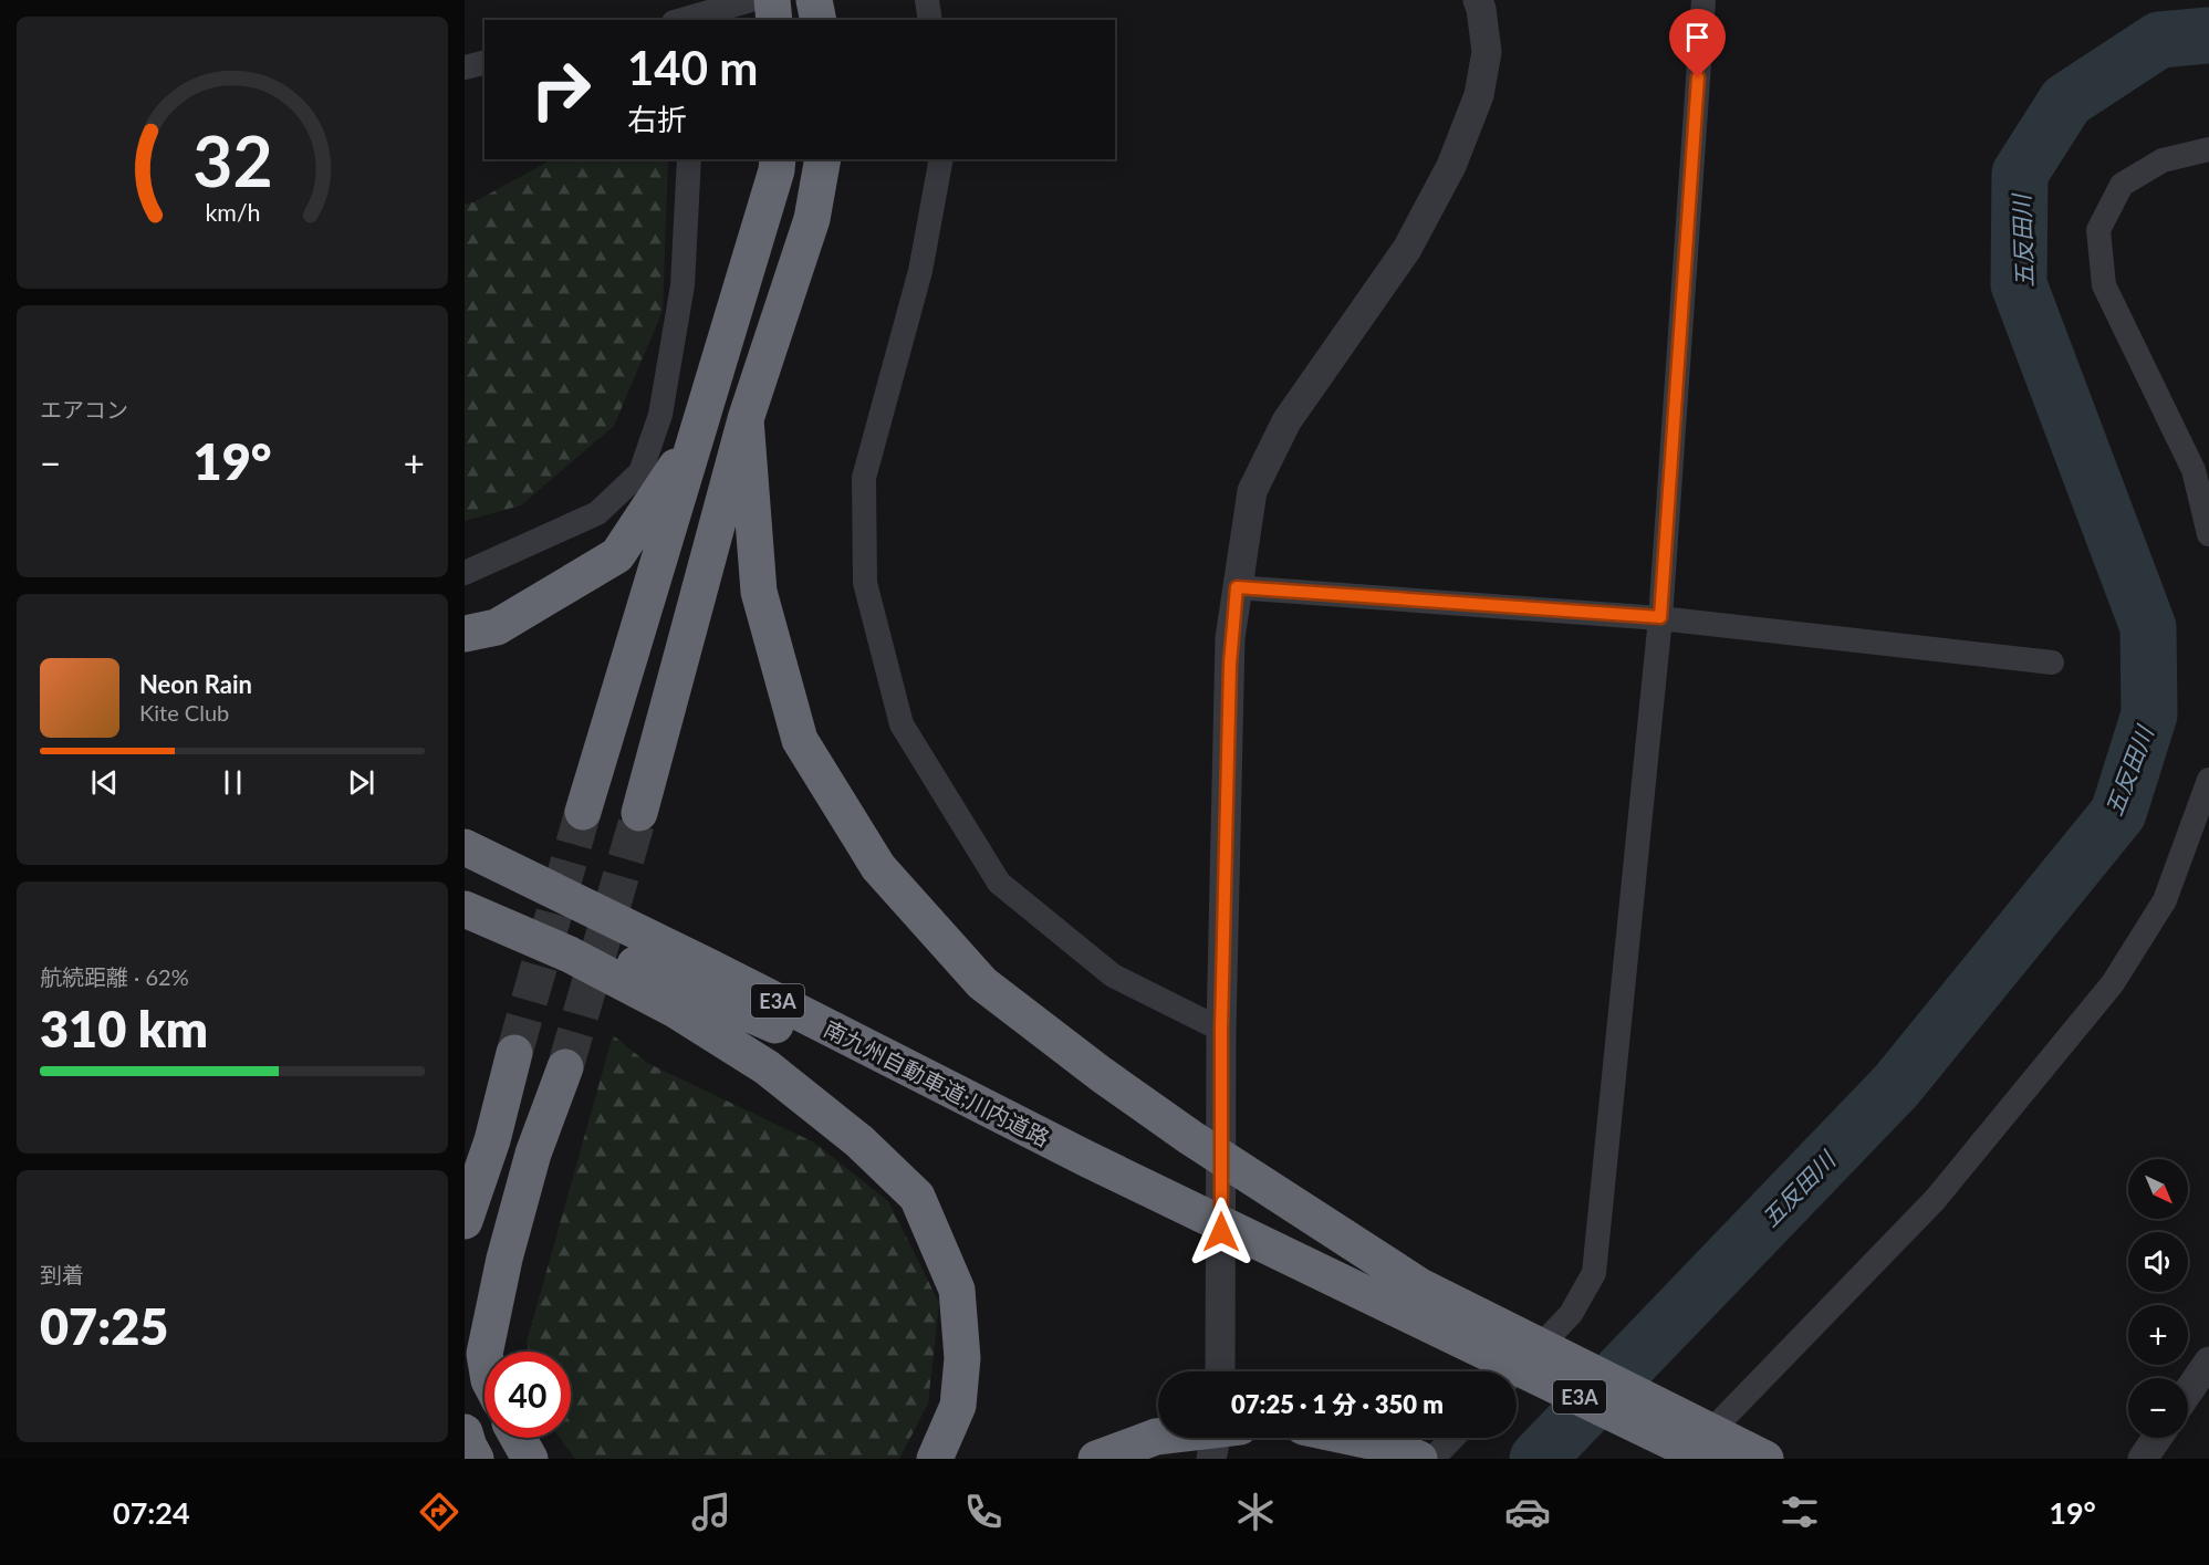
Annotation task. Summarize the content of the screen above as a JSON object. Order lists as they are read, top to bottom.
{
  "streets": {
    "highway": ["E3A", "南九州自動車道;川内道路"]
  },
  "water": ["五反田川"],
  "north": "bottom right",
  "page": {
    "turn": ["140 m", "右折"],
    "tile": [
      "エアコン",
      ["航続距離 · 62%", "310 km"],
      ["到着", "07:25"]
    ],
    "heat": ["−", "19°", "+"],
    "song": ["Neon Rain", "Kite Club"],
    "map_buttons": ["+", "−"],
    "limit": "40",
    "trip": "07:25 · 1 分 · 350 m",
    "tabs": ["07:24", "19°"],
    "gauge": ["32", "km/h"]
  }
}
